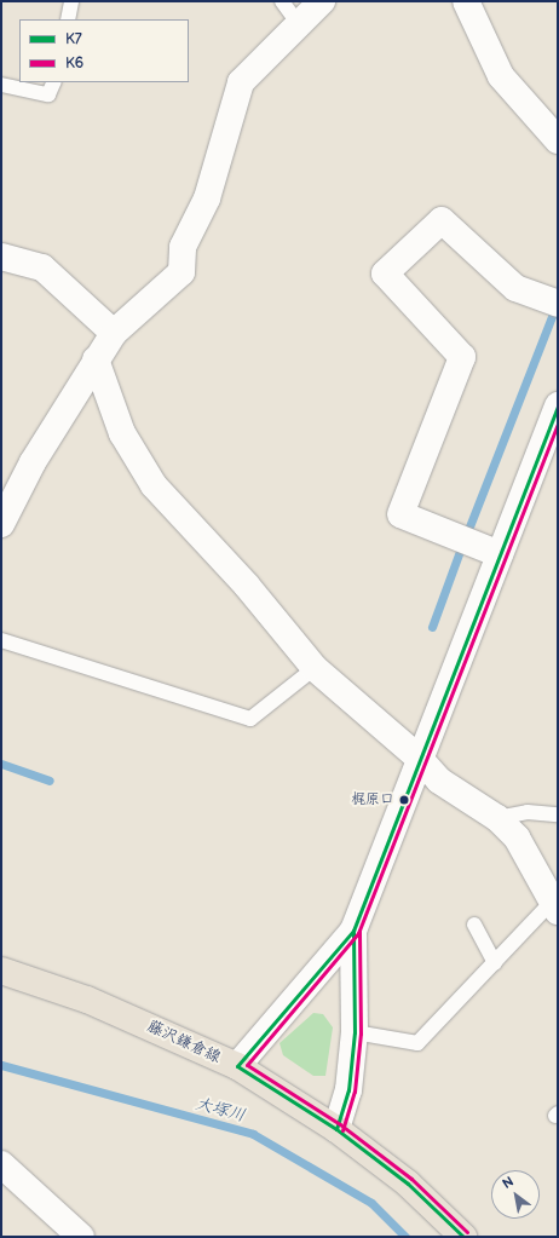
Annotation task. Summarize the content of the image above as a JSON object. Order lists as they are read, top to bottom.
{
  "streets": {
    "main road": ["藤沢鎌倉線"]
  },
  "water": ["大塚川"],
  "places": ["梶原口"],
  "lines": ["transit line K7", "transit line K6"],
  "legend": ["K7", "K6"],
  "north": "top left"
}
